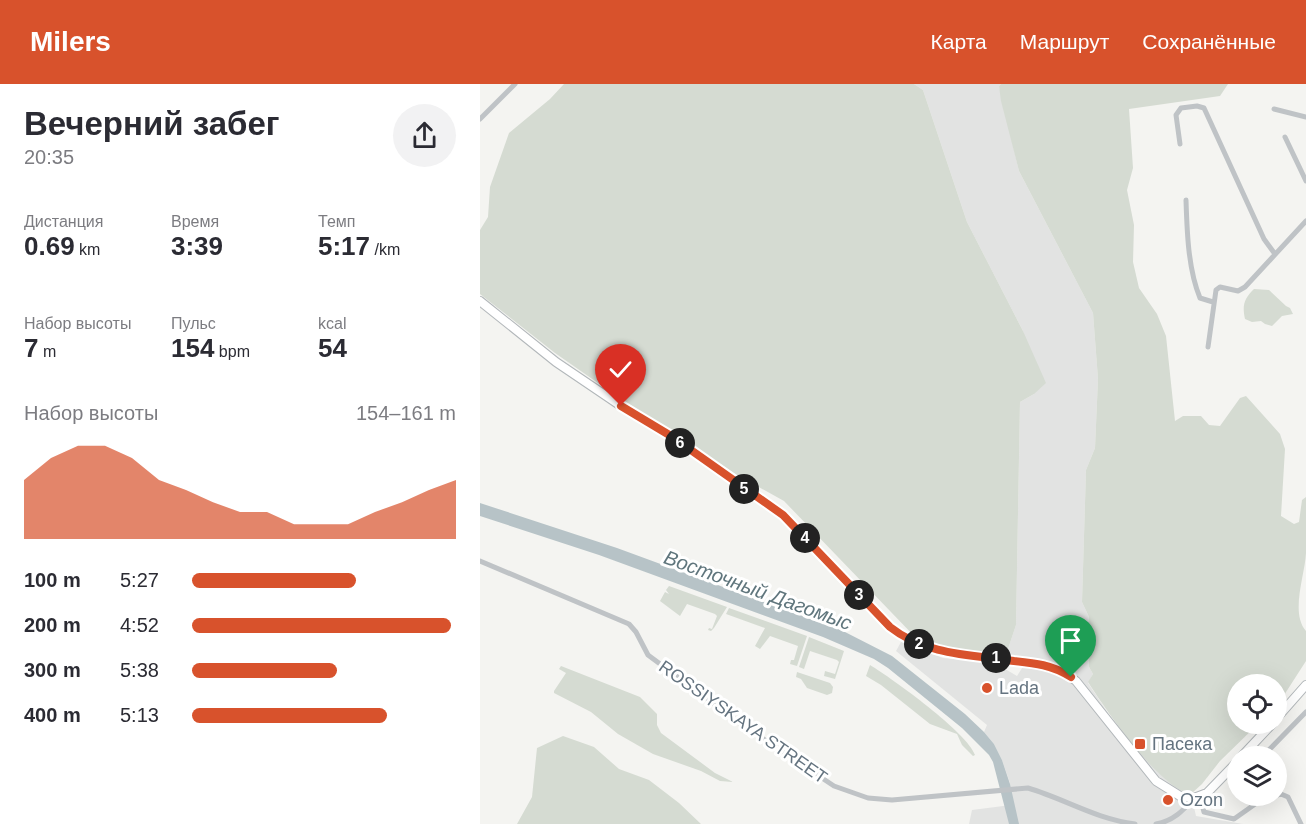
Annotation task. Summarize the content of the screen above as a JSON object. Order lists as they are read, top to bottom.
{
  "streets": {
    "street": ["ROSSIYSKAYA STREET"]
  },
  "water": ["Восточный Дагомыс"],
  "places": {
    "other": ["Lada", "Ozon"],
    "transit": ["Пасека"]
  },
  "page": {
    "header": "Milers",
    "nav": ["Карта", "Маршрут", "Сохранённые"],
    "heading": ["Вечерний забег", "20:35"],
    "stats": [
      ["Дистанция", "0.69 km"],
      ["Время", "3:39"],
      ["Темп", "5:17 /km"],
      ["Набор высоты", "7 m"],
      ["Пульс", "154 bpm"],
      ["kcal", "54"]
    ],
    "chart": ["Набор высоты", "154–161 m"],
    "pins": [
      "6",
      "5",
      "4",
      "3",
      "2",
      "1"
    ],
    "list": [
      {
        "name": "100 m",
        "note": "5:27"
      },
      {
        "name": "200 m",
        "note": "4:52"
      },
      {
        "name": "300 m",
        "note": "5:38"
      },
      {
        "name": "400 m",
        "note": "5:13"
      }
    ]
  }
}
